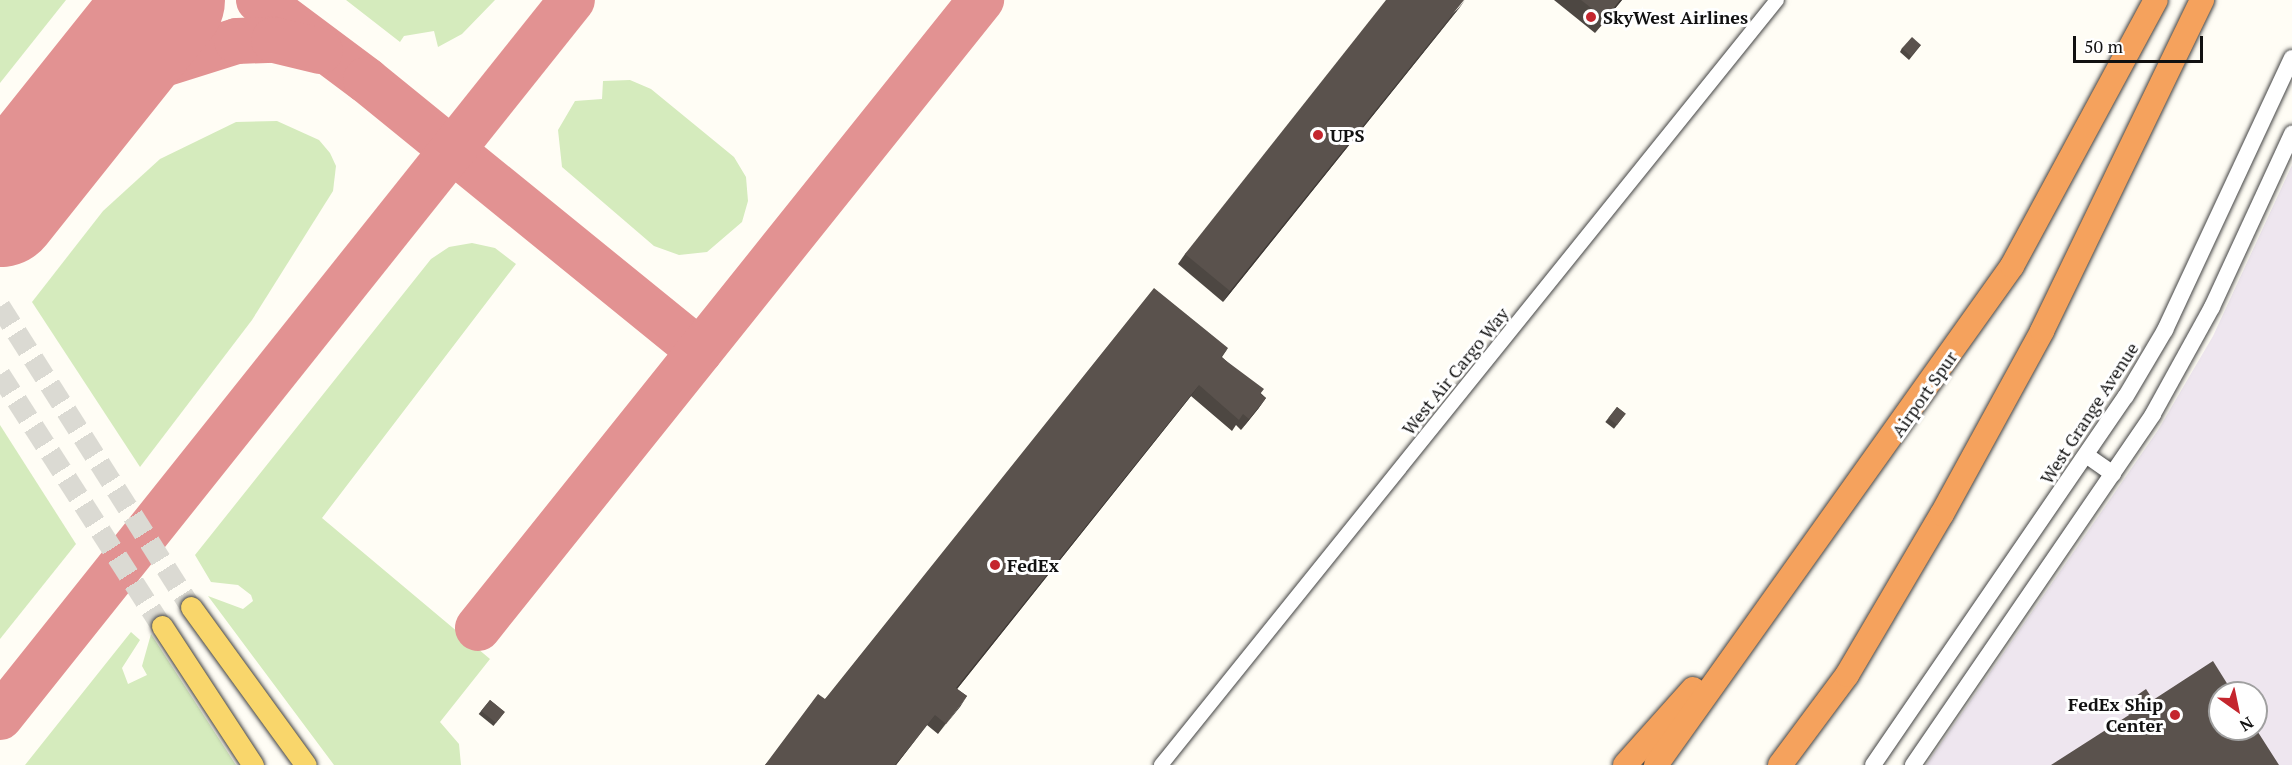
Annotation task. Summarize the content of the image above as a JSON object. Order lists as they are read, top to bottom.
{
  "streets": {
    "highway": ["Airport Spur"],
    "street": ["West Air Cargo Way", "West Grange Avenue"]
  },
  "places": [
    "SkyWest Airlines",
    "UPS",
    "FedEx",
    "FedEx Ship Center"
  ],
  "scale_bar": "50 m",
  "north": "bottom right"
}
